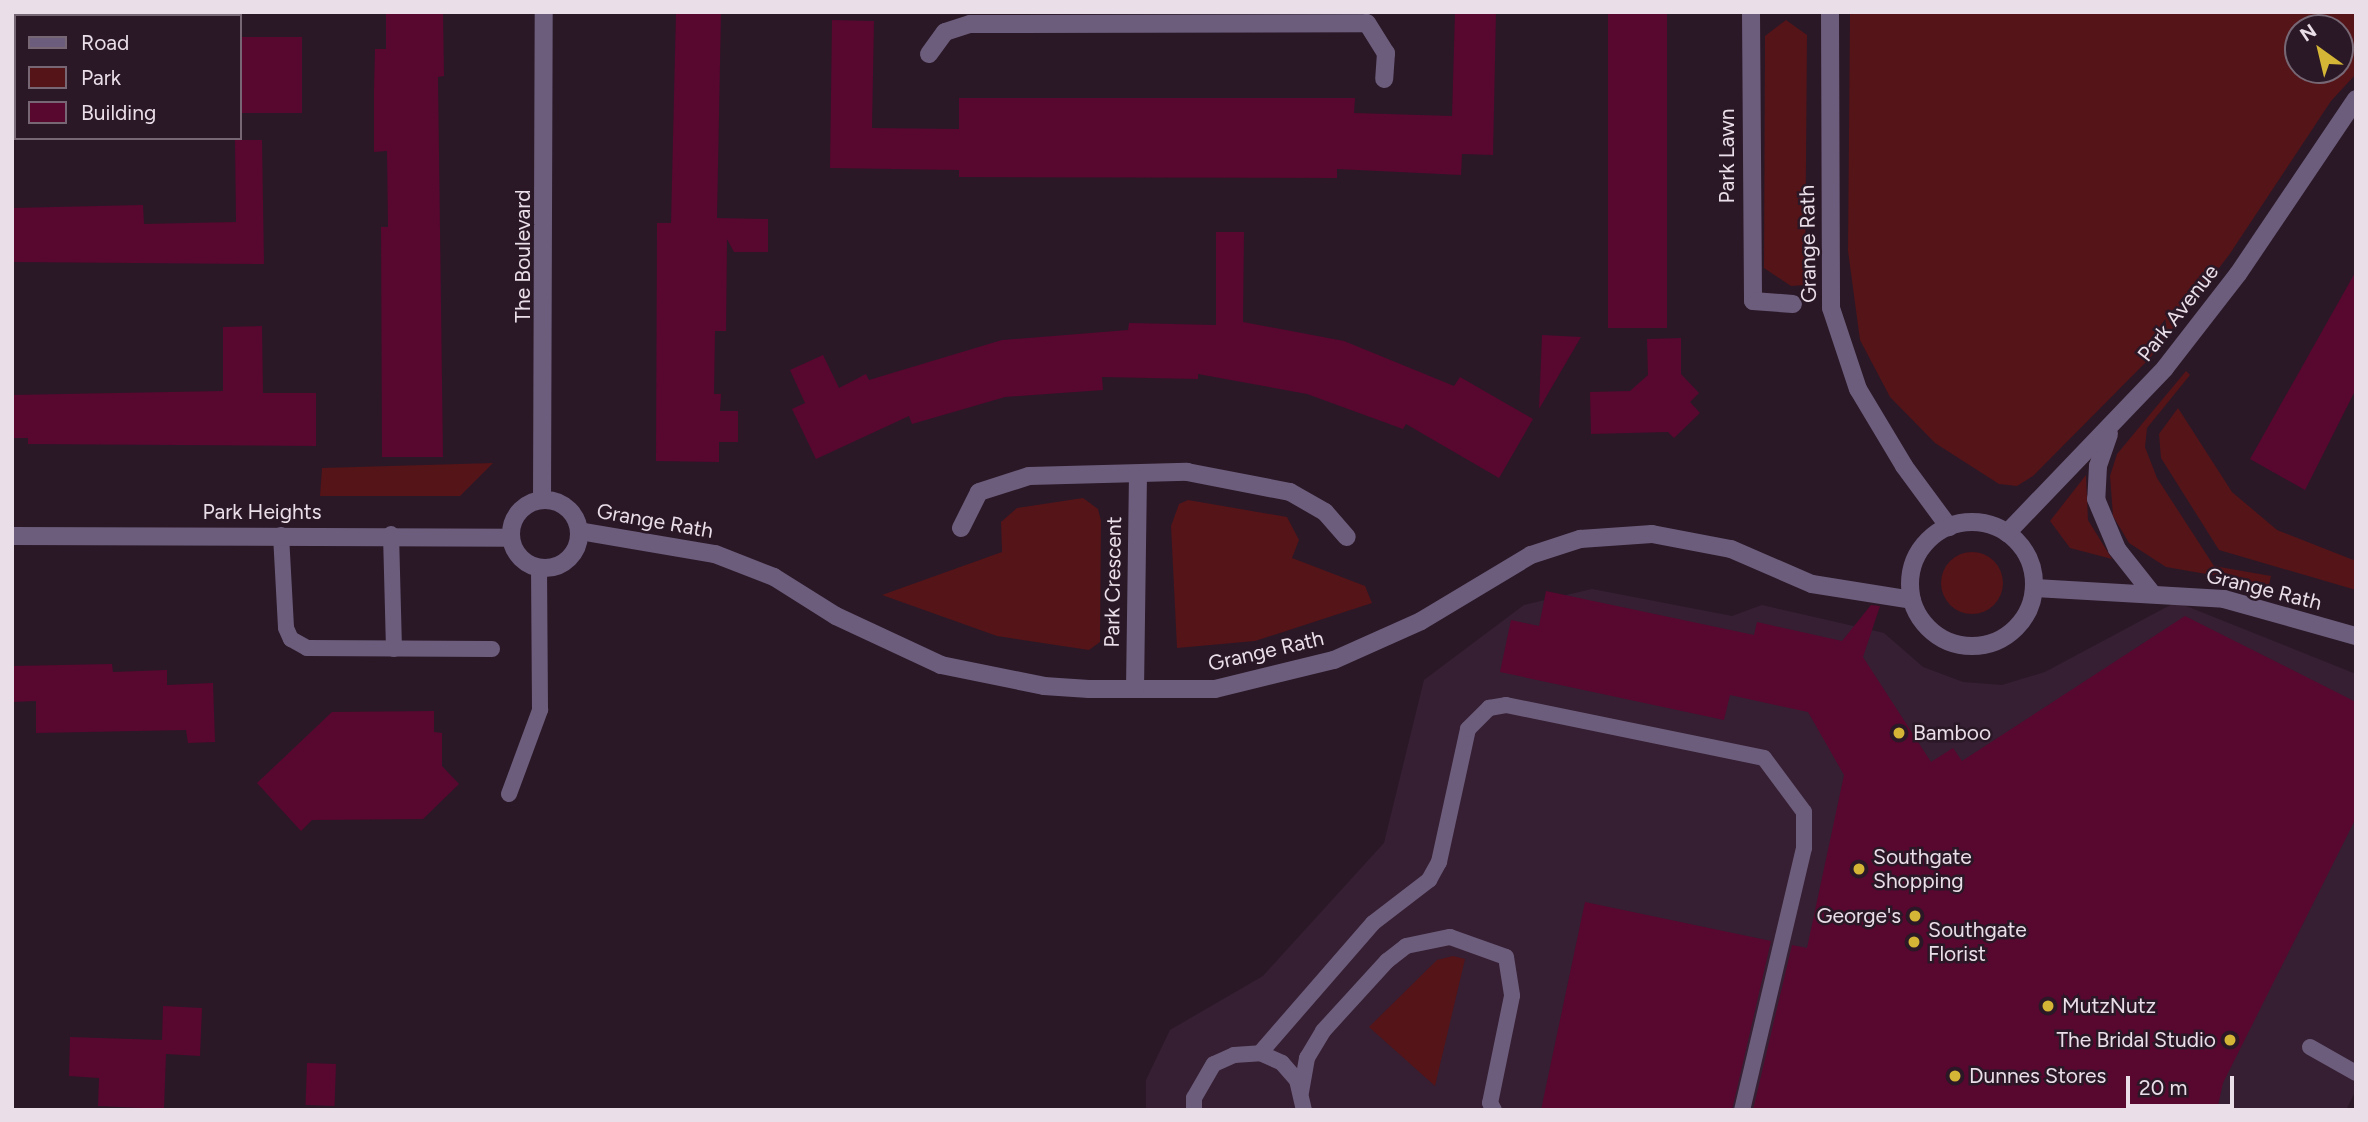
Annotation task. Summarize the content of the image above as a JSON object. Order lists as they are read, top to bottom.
{
  "streets": {
    "street": [
      "Park Lawn",
      "Grange Rath",
      "The Boulevard",
      "Park Avenue",
      "Park Heights",
      "Park Crescent"
    ]
  },
  "crossings": [
    ["Grange Rath", "The Boulevard"],
    ["Grange Rath", "Park Avenue"],
    ["Grange Rath", "Park Heights"],
    ["Grange Rath", "Park Crescent"],
    ["The Boulevard", "Park Heights"]
  ],
  "places": [
    "Bamboo",
    "Southgate Shopping",
    "George's",
    "Southgate Florist",
    "MutzNutz",
    "The Bridal Studio",
    "Dunnes Stores"
  ],
  "legend": ["Road", "Park", "Building"],
  "scale_bar": "20 m",
  "north": "top left"
}
